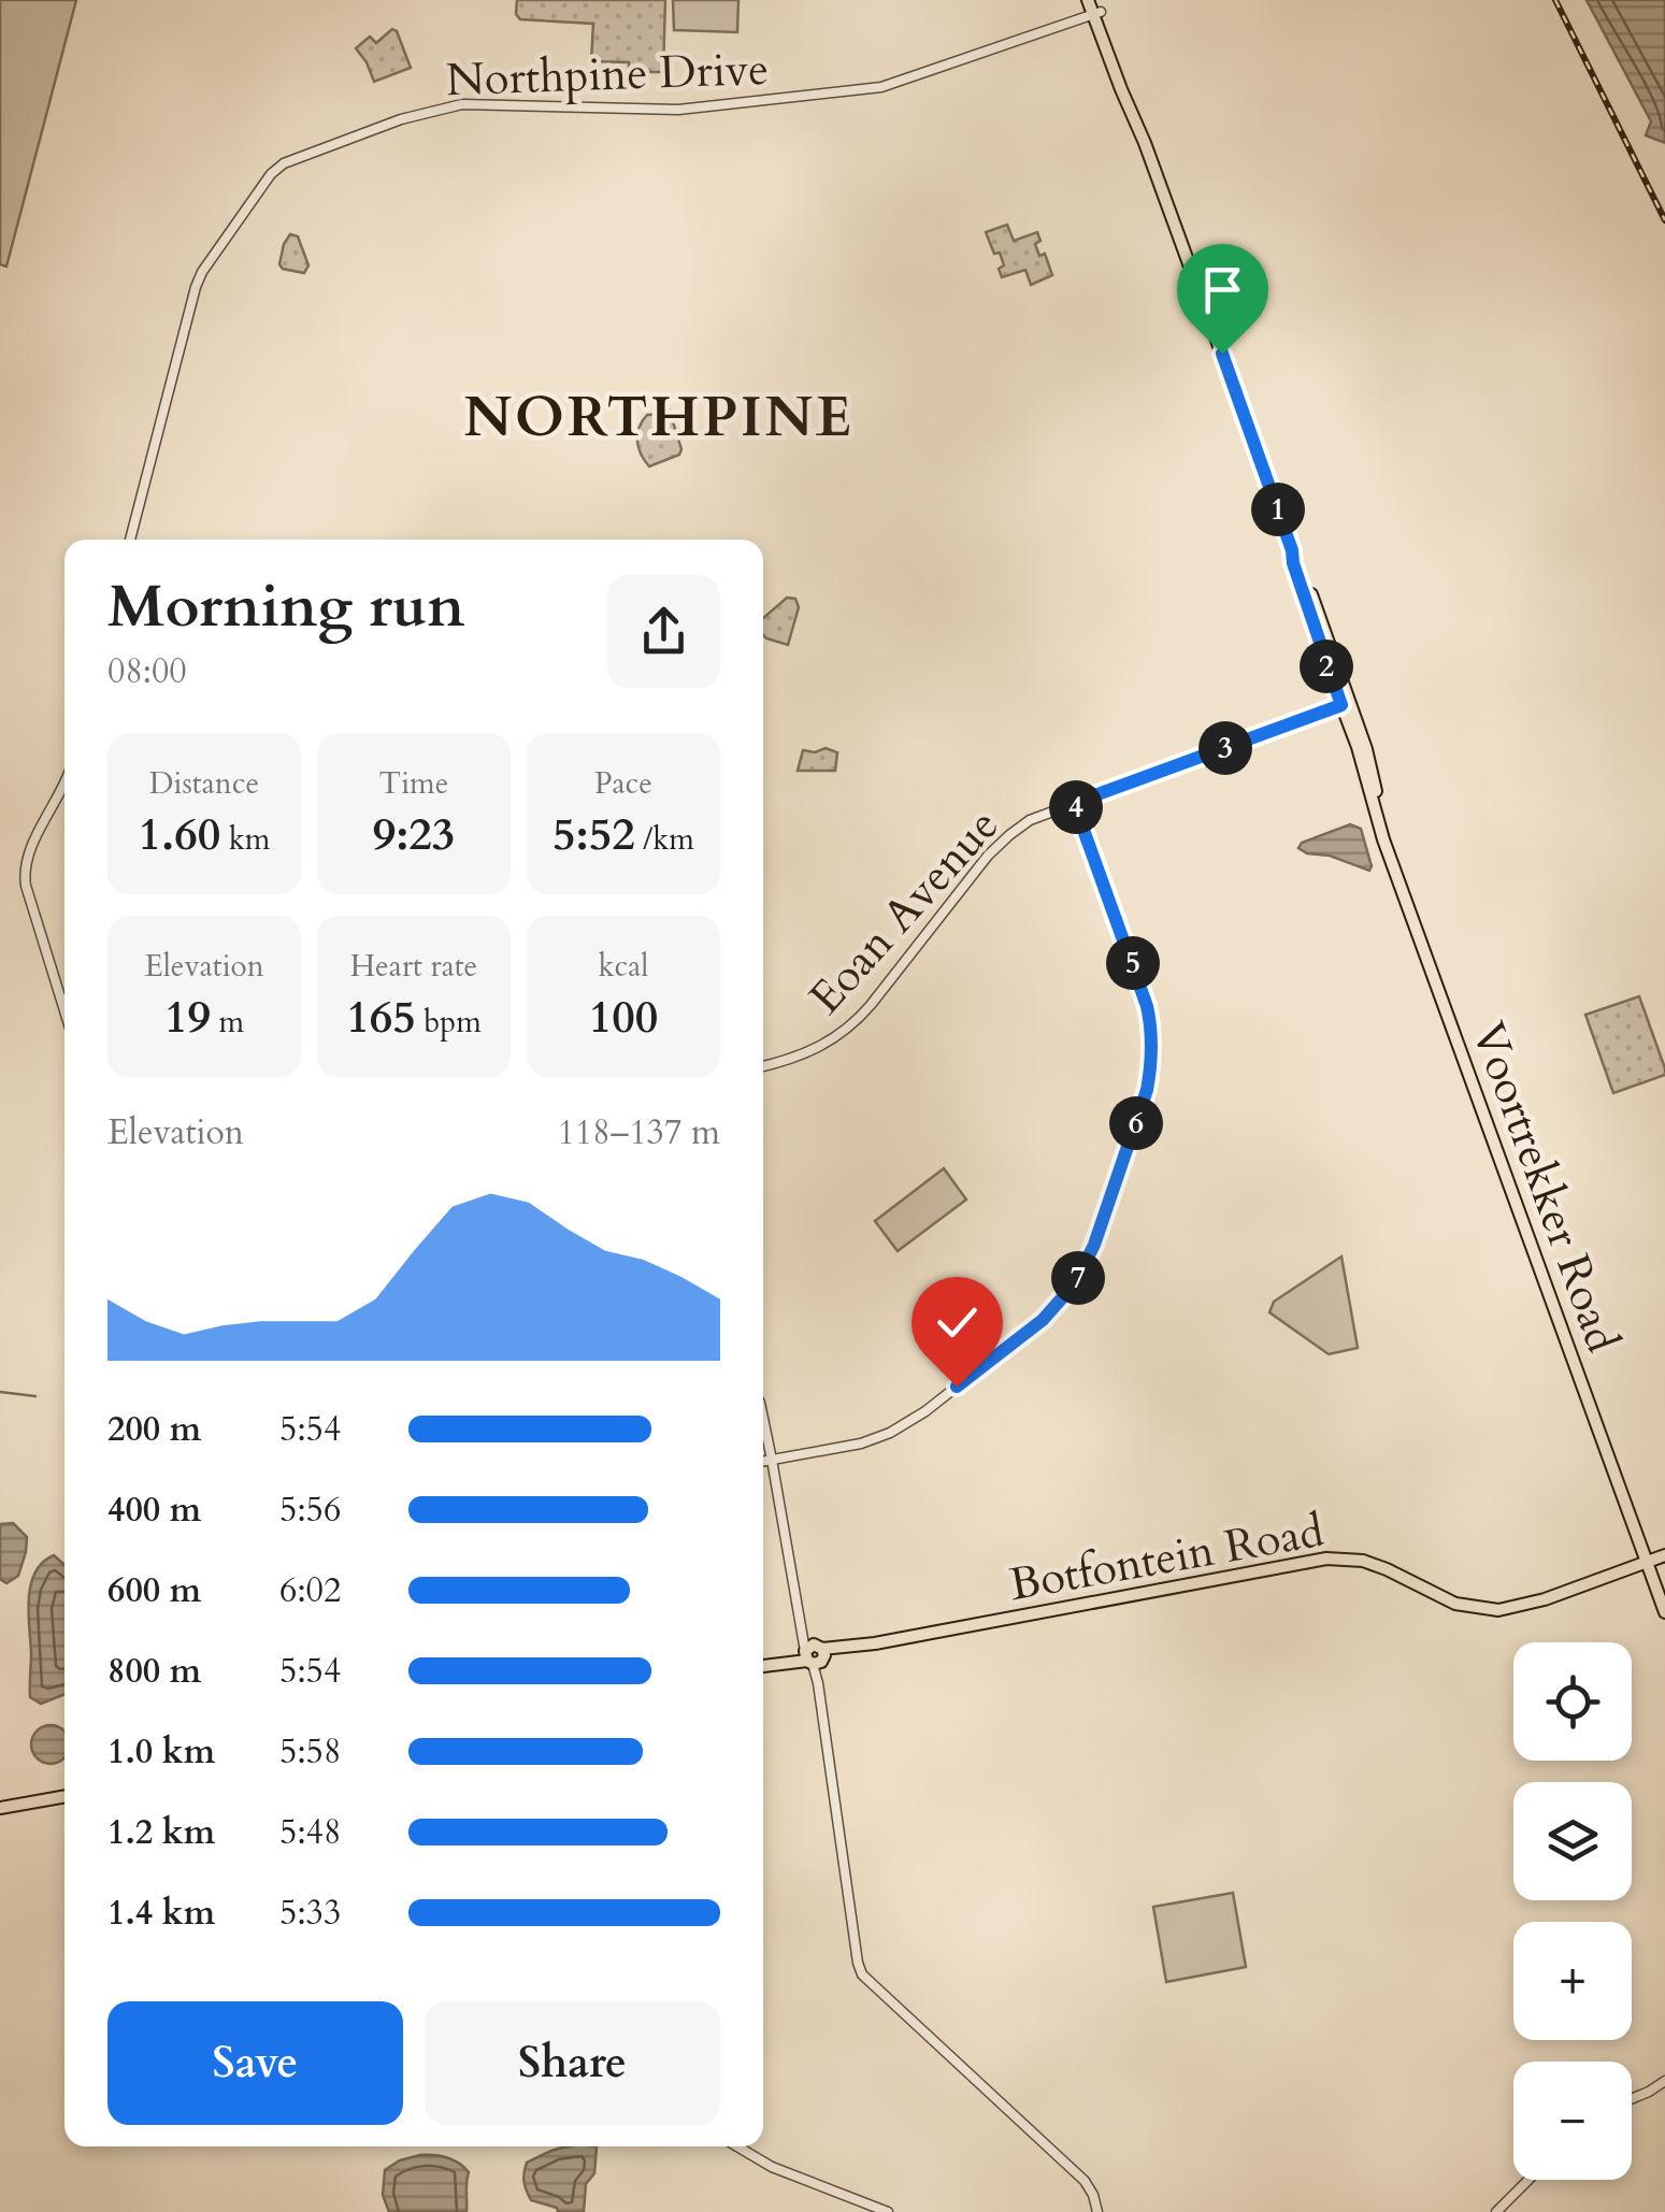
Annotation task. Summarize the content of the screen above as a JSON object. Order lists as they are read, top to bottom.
{
  "streets": {
    "main road": ["Voortrekker Road", "Botfontein Road"],
    "street": ["Northpine Drive", "Eoan Avenue"]
  },
  "crossings": [
    ["Northpine Drive", "Voortrekker Road"],
    ["Eoan Avenue", "Voortrekker Road"],
    ["Voortrekker Road", "Botfontein Road"]
  ],
  "districts": ["NORTHPINE"],
  "page": {
    "pins": [
      "1",
      "2",
      "3",
      "4",
      "5",
      "6",
      "7"
    ],
    "heading": ["Morning run", "08:00"],
    "stats": [
      ["Distance", "1.60 km"],
      ["Time", "9:23"],
      ["Pace", "5:52 /km"],
      ["Elevation", "19 m"],
      ["Heart rate", "165 bpm"],
      ["kcal", "100"]
    ],
    "chart": ["Elevation", "118–137 m"],
    "list": [
      {
        "name": "200 m",
        "note": "5:54"
      },
      {
        "name": "400 m",
        "note": "5:56"
      },
      {
        "name": "600 m",
        "note": "6:02"
      },
      {
        "name": "800 m",
        "note": "5:54"
      },
      {
        "name": "1.0 km",
        "note": "5:58"
      },
      {
        "name": "1.2 km",
        "note": "5:48"
      },
      {
        "name": "1.4 km",
        "note": "5:33"
      }
    ],
    "map_buttons": ["+", "−"],
    "buttons": ["Save", "Share"]
  }
}
